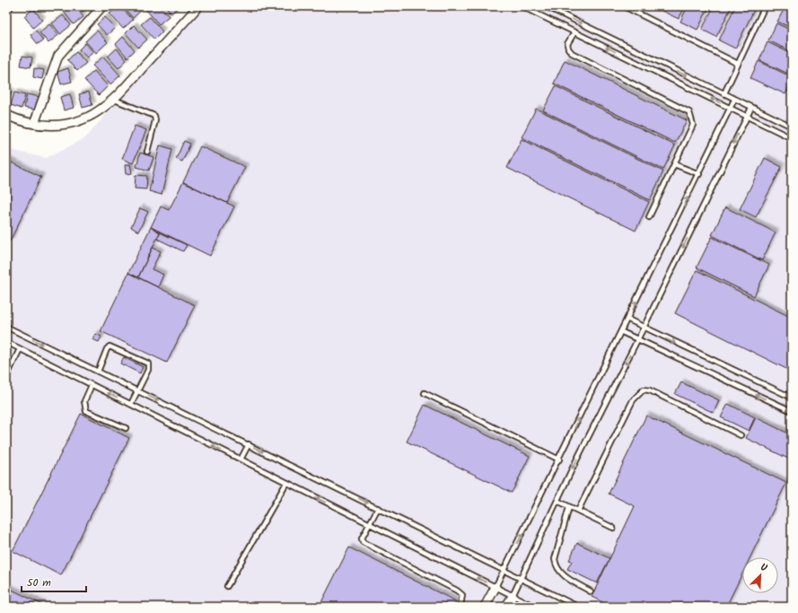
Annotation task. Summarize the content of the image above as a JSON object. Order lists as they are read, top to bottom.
{
  "scale_bar": "50 m",
  "north": "top right"
}
